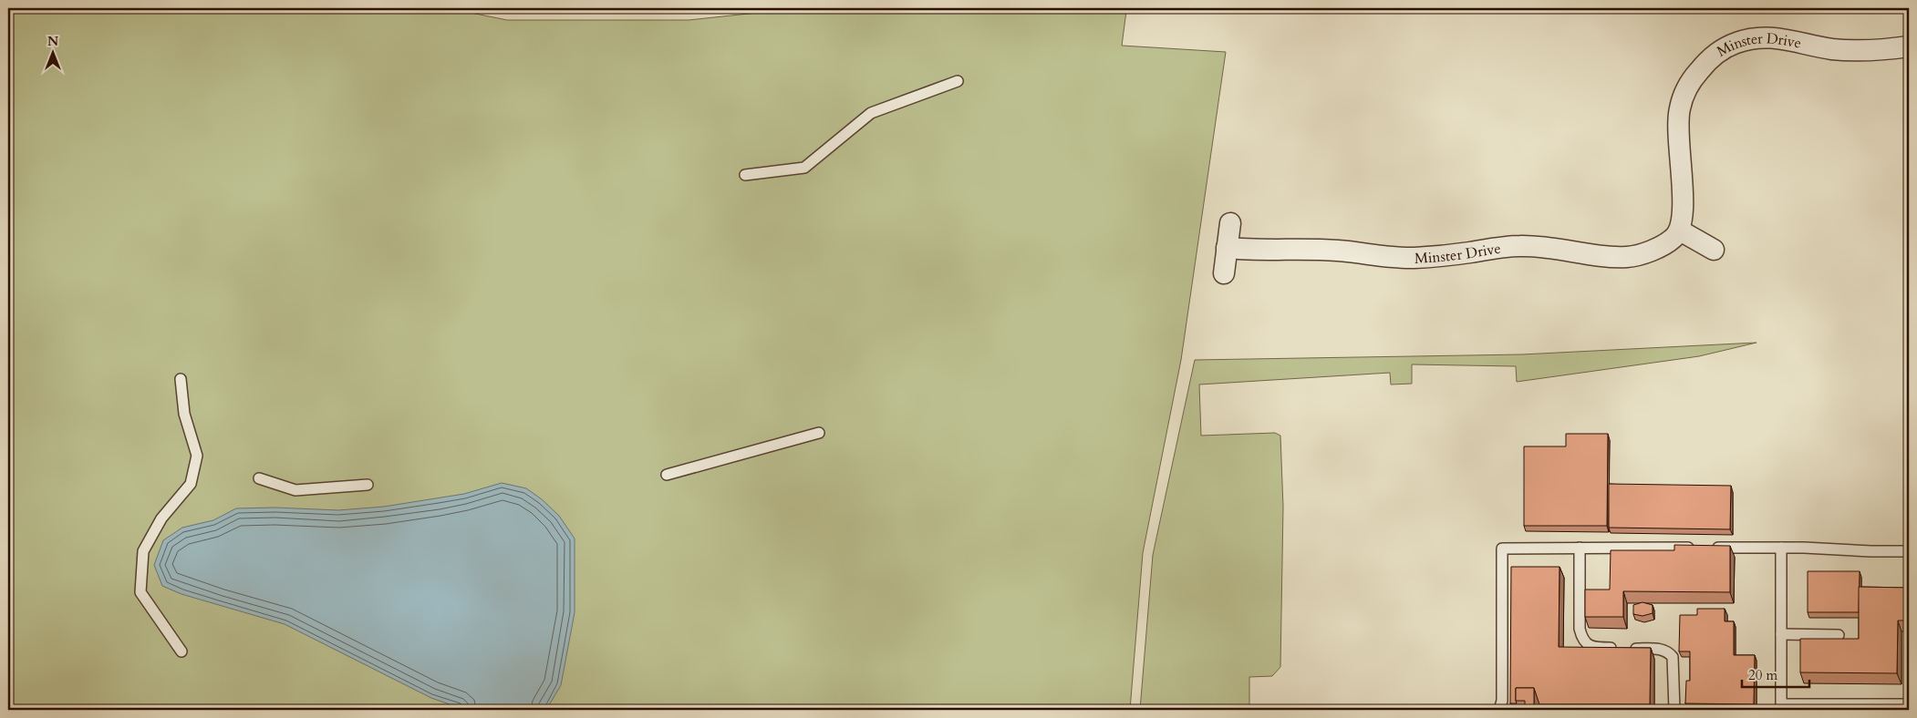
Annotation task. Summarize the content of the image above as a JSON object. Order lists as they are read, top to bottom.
{
  "streets": {
    "street": ["Minster Drive"]
  },
  "scale_bar": "20 m",
  "north": "top"
}
